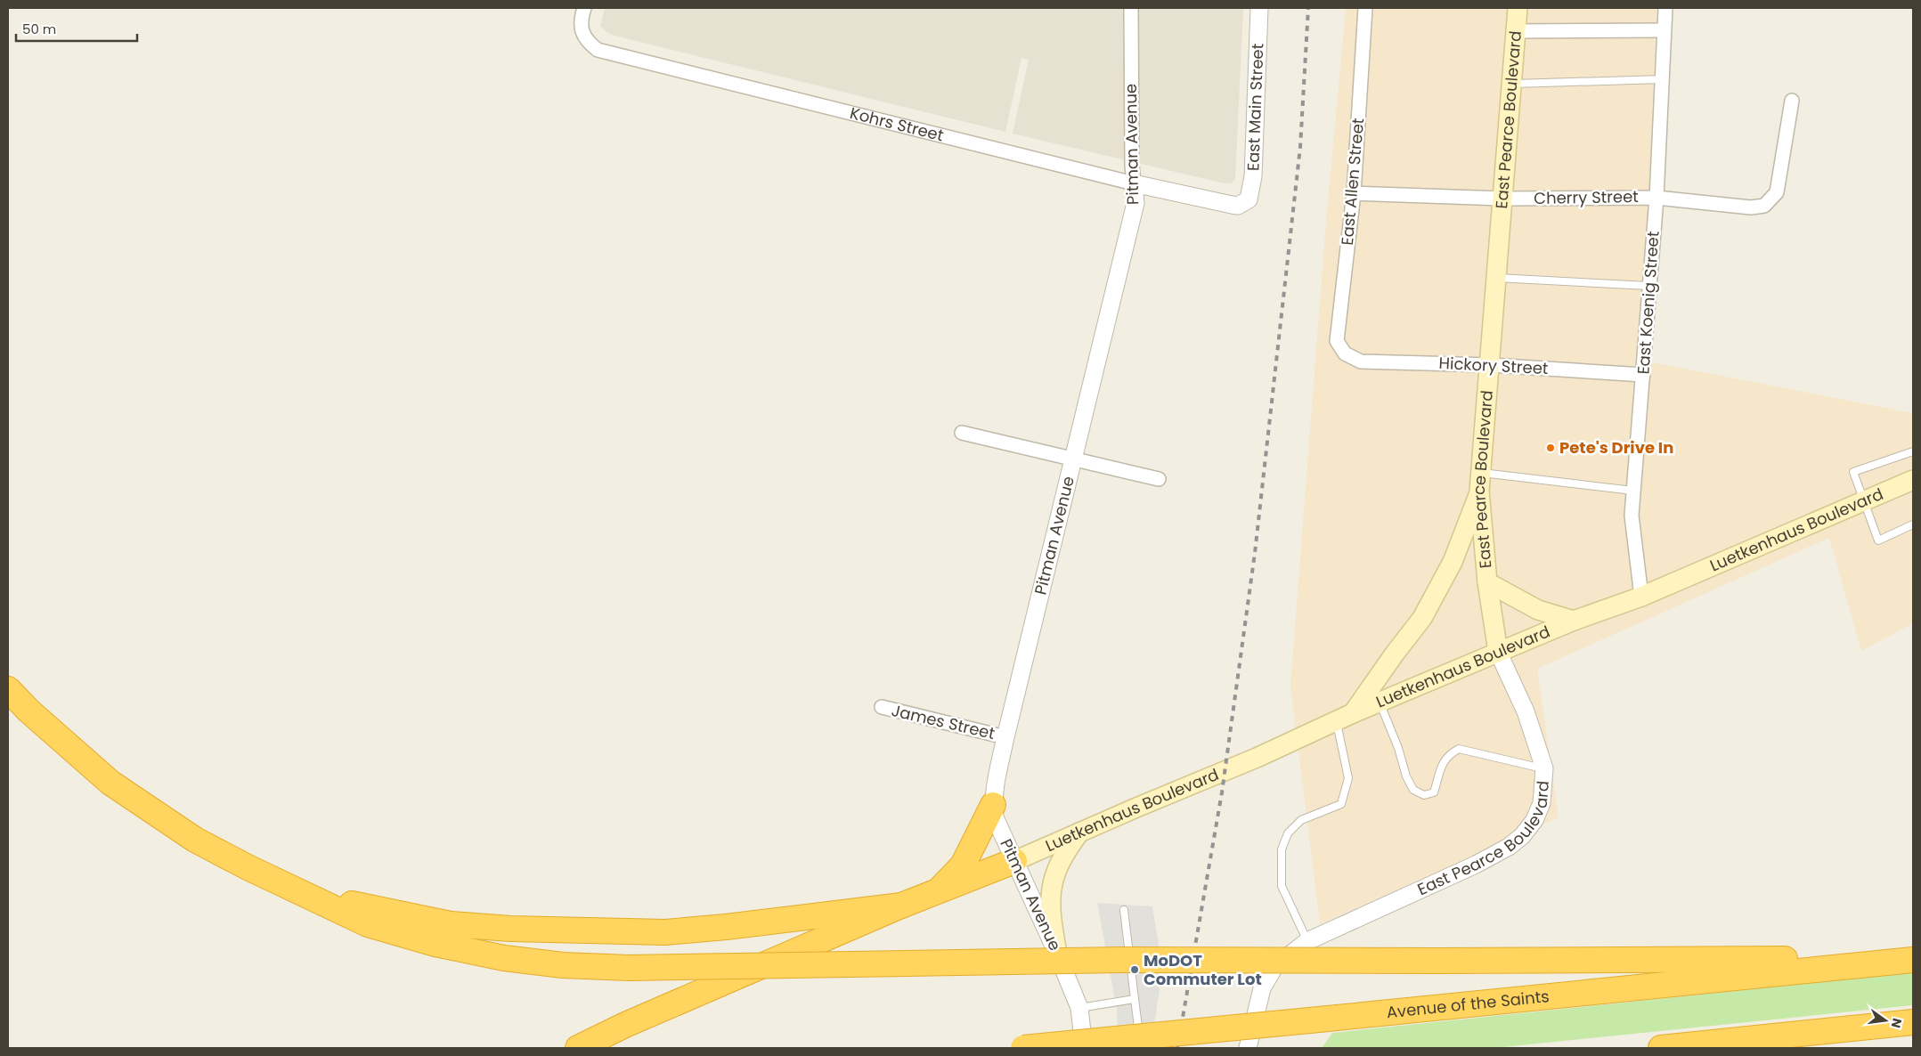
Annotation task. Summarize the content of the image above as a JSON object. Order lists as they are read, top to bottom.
{
  "streets": {
    "highway": ["Avenue of the Saints"],
    "main road": ["East Pearce Boulevard", "Luetkenhaus Boulevard"],
    "street": [
      "East Main Street",
      "Kohrs Street",
      "Pitman Avenue",
      "East Allen Street",
      "Cherry Street",
      "East Koenig Street",
      "Hickory Street",
      "James Street"
    ]
  },
  "crossings": [
    ["East Main Street", "Kohrs Street"],
    ["East Pearce Boulevard", "Cherry Street"],
    ["East Pearce Boulevard", "Hickory Street"],
    ["East Pearce Boulevard", "Luetkenhaus Boulevard"],
    ["Kohrs Street", "Pitman Avenue"],
    ["Pitman Avenue", "Luetkenhaus Boulevard"],
    ["Pitman Avenue", "James Street"],
    ["East Allen Street", "Cherry Street"],
    ["East Allen Street", "Hickory Street"],
    ["Cherry Street", "East Koenig Street"],
    ["East Koenig Street", "Hickory Street"],
    ["East Koenig Street", "Luetkenhaus Boulevard"]
  ],
  "places": ["Pete's Drive In", "MoDOT Commuter Lot"],
  "scale_bar": "50 m",
  "north": "right"
}
